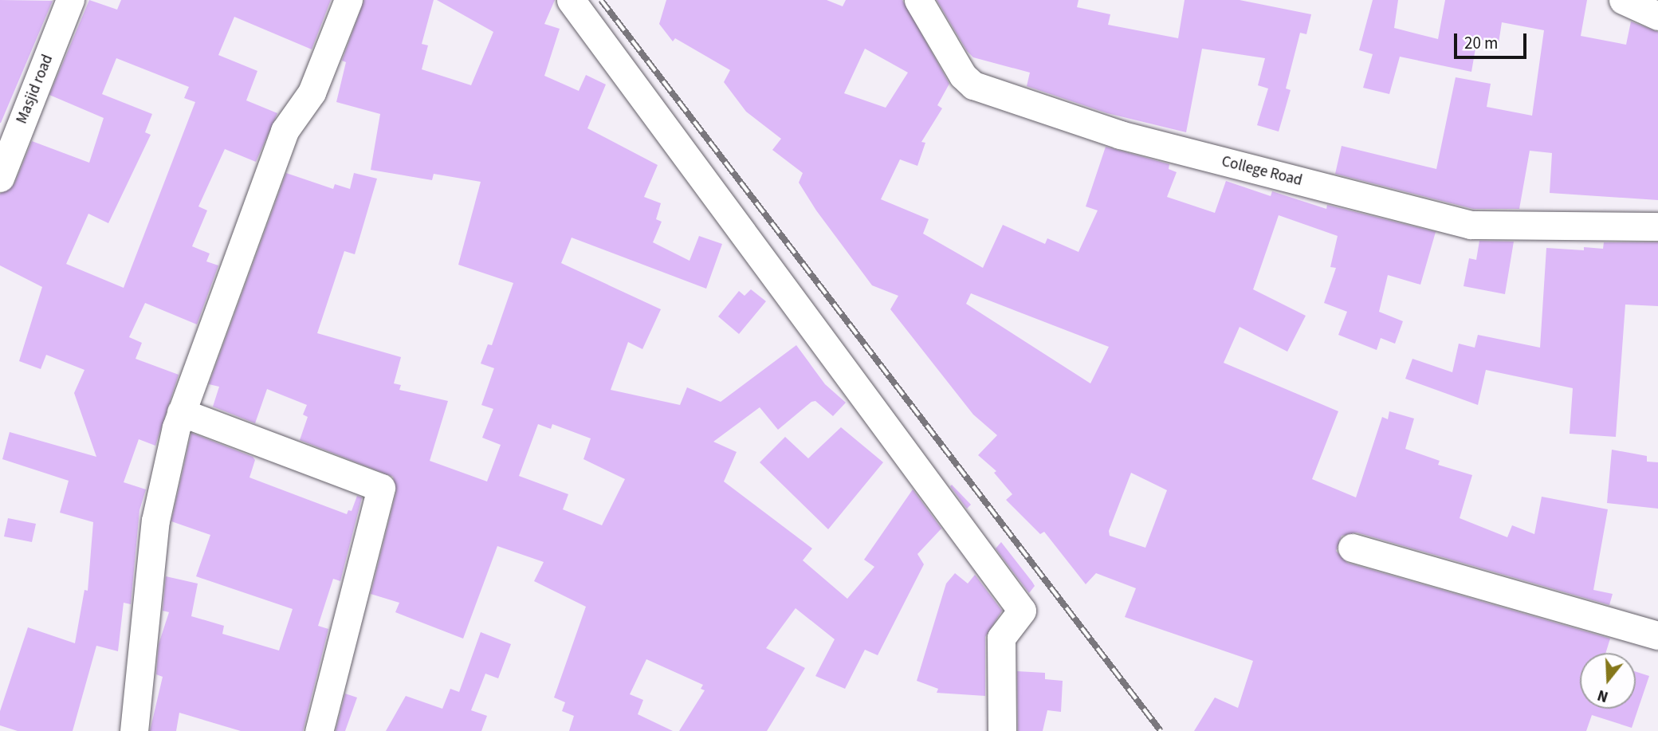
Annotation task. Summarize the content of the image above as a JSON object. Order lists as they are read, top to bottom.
{
  "streets": {
    "street": ["Masjid road", "College Road"]
  },
  "scale_bar": "20 m",
  "north": "bottom"
}
